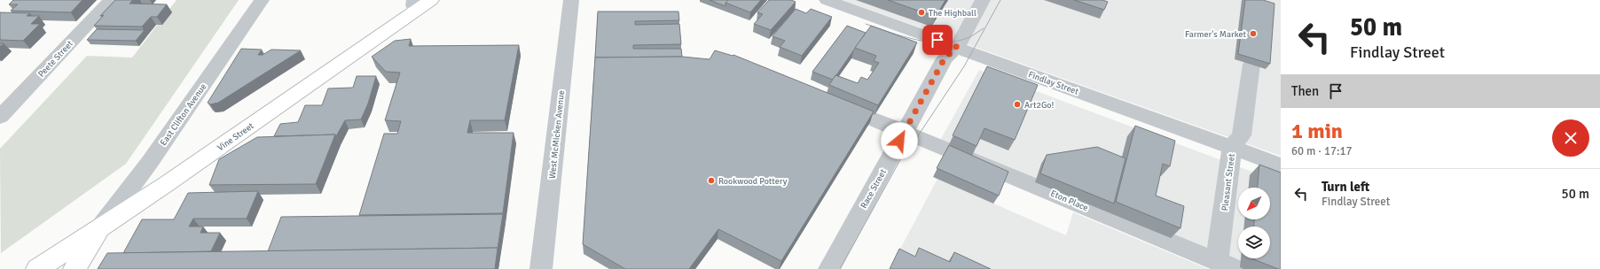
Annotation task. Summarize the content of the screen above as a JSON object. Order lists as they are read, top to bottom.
{
  "streets": {
    "main road": ["Vine Street"],
    "street": [
      "Peete Street",
      "Findlay Street",
      "East Clifton Avenue",
      "West McMicken Avenue",
      "Pleasant Street",
      "Race Street",
      "Eton Place"
    ]
  },
  "crossings": [
    ["Findlay Street", "Pleasant Street"],
    ["Findlay Street", "Race Street"],
    ["East Clifton Avenue", "Vine Street"],
    ["Pleasant Street", "Eton Place"],
    ["Race Street", "Eton Place"]
  ],
  "places": [
    "The Highball",
    "Farmer's Market",
    "Art2Go!",
    "Rookwood Pottery"
  ],
  "north": "bottom left",
  "page": {
    "turn": ["50 m", "Findlay Street"],
    "then": "Then",
    "heading": ["1 min", "60 m · 17:17"],
    "list": [
      {
        "name": "Turn left",
        "note": "Findlay Street",
        "value": "50 m"
      }
    ]
  }
}
